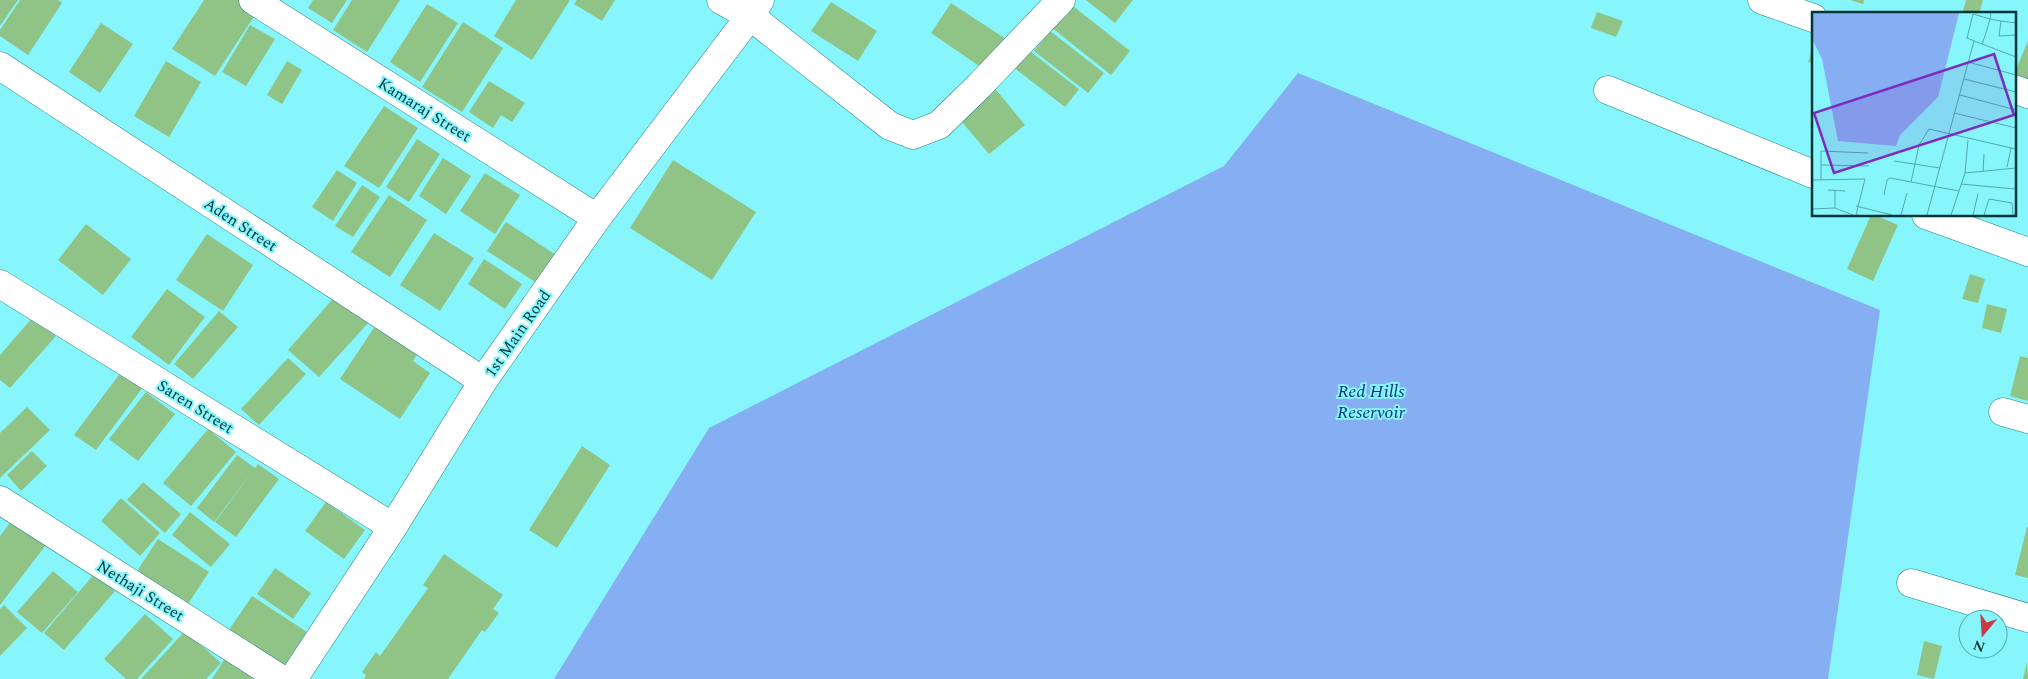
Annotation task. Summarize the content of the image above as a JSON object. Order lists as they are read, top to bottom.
{
  "streets": {
    "street": [
      "Kamaraj Street",
      "Aden Street",
      "1st Main Road",
      "Saren Street",
      "Nethaji Street"
    ]
  },
  "crossings": [
    ["Kamaraj Street", "1st Main Road"],
    ["Aden Street", "1st Main Road"],
    ["1st Main Road", "Saren Street"]
  ],
  "water": ["Red Hills Reservoir"],
  "north": "bottom"
}
